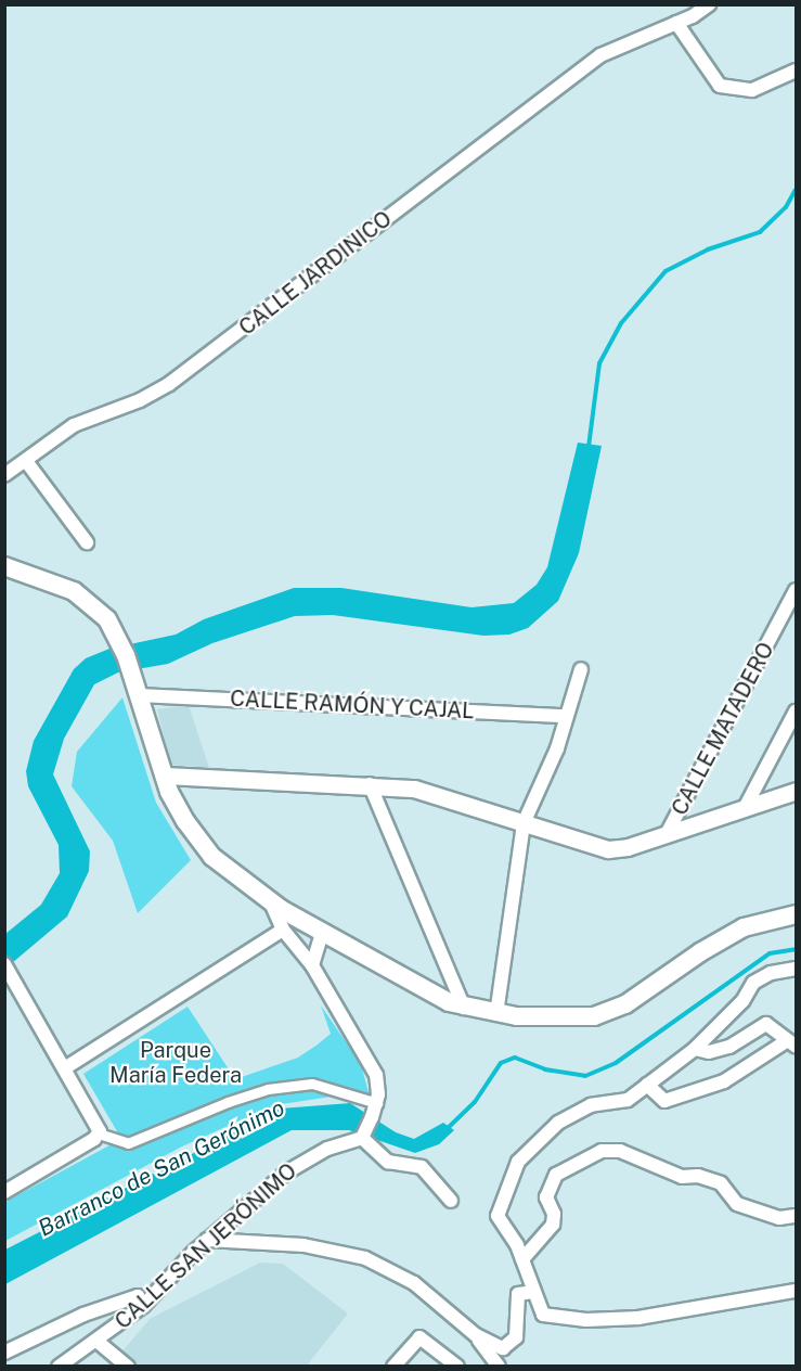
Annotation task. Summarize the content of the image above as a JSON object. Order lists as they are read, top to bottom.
{
  "streets": {
    "street": [
      "CALLE JARDINICO",
      "CALLE RAMÓN Y CAJAL",
      "CALLE MATADERO",
      "CALLE SAN JERÓNIMO"
    ]
  },
  "water": ["Barranco de San Gerónimo"],
  "parks": ["Parque María Federa"]
}
